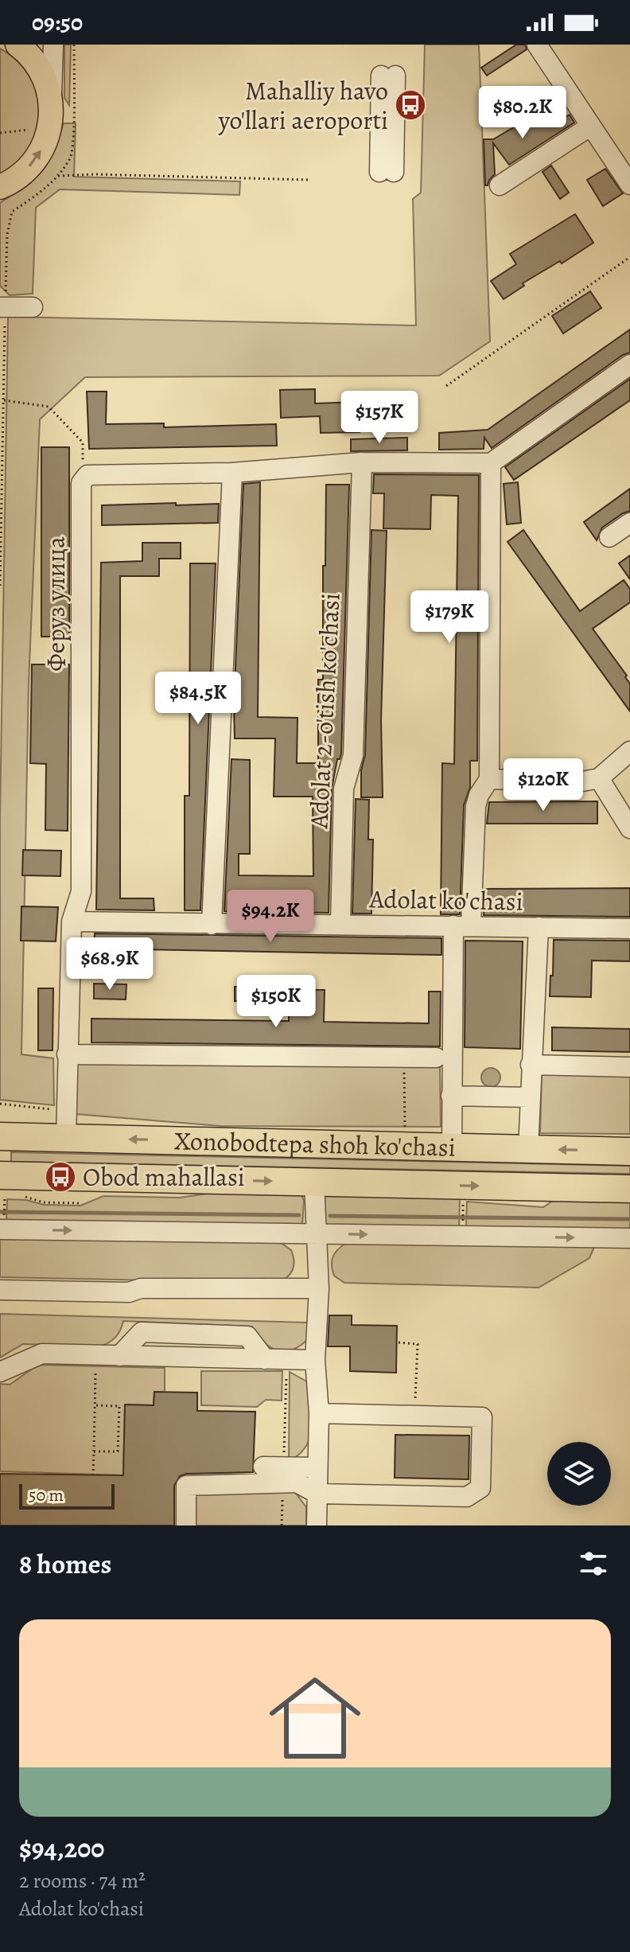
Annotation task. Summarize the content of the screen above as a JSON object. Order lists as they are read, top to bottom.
{
  "streets": {
    "highway": ["Xonobodtepa shoh ko'chasi"],
    "street": ["Феруз улица", "Adolat 2-o'tish ko'chasi", "Adolat ko'chasi"]
  },
  "crossings": [
    ["Феруз улица", "Adolat ko'chasi"],
    ["Феруз улица", "Xonobodtepa shoh ko'chasi"],
    ["Adolat 2-o'tish ko'chasi", "Adolat ko'chasi"]
  ],
  "places": {
    "bus stop": ["Mahalliy havo yo'llari aeroporti", "Obod mahallasi"]
  },
  "scale_bar": "50 m",
  "page": {
    "status": "09:50",
    "price": [
      "$80.2K",
      "$157K",
      "$179K",
      "$84.5K",
      "$120K",
      "$94.2K",
      "$68.9K",
      "$150K"
    ],
    "scale": "50 m",
    "heading": "8 homes",
    "list": [
      {
        "name": "$94,200",
        "note": "2 rooms · 74 m² · Adolat ko'chasi"
      }
    ]
  }
}
